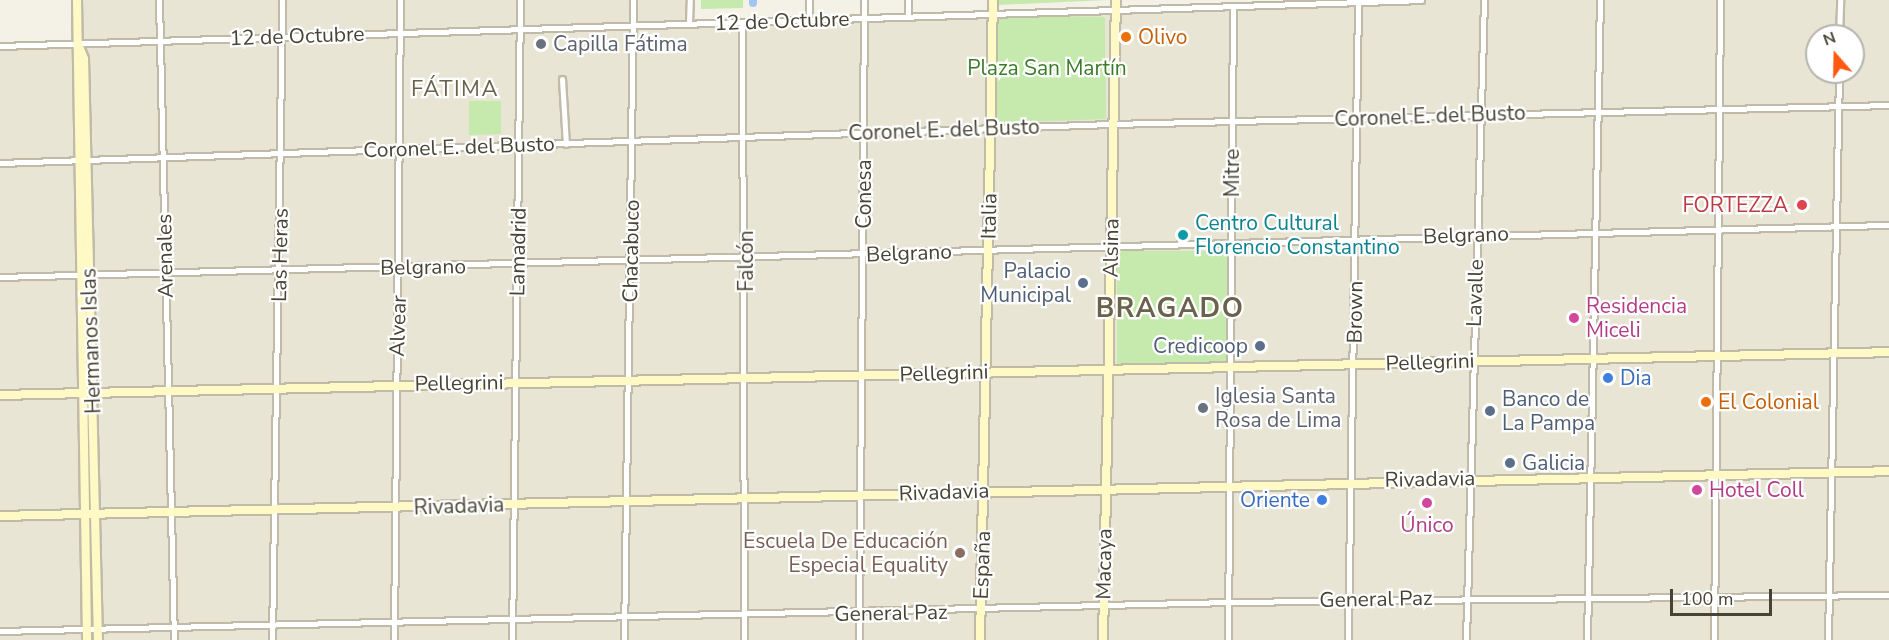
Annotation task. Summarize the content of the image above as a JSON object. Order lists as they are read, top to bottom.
{
  "streets": {
    "main road": [
      "Italia",
      "Alsina",
      "Hermanos Islas",
      "Pellegrini",
      "Rivadavia",
      "Macaya",
      "España"
    ],
    "street": [
      "12 de Octubre",
      "Coronel E. del Busto",
      "Mitre",
      "Conesa",
      "Belgrano",
      "Chacabuco",
      "Lamadrid",
      "Las Heras",
      "Arenales",
      "Falcón",
      "Lavalle",
      "Brown",
      "Alvear",
      "General Paz"
    ]
  },
  "crossings": [
    ["12 de Octubre", "Mitre"],
    ["12 de Octubre", "Conesa"],
    ["12 de Octubre", "Italia"],
    ["12 de Octubre", "Alsina"],
    ["12 de Octubre", "Chacabuco"],
    ["12 de Octubre", "Lamadrid"],
    ["12 de Octubre", "Las Heras"],
    ["12 de Octubre", "Arenales"],
    ["12 de Octubre", "Falcón"],
    ["12 de Octubre", "Brown"],
    ["12 de Octubre", "Alvear"],
    ["12 de Octubre", "Hermanos Islas"],
    ["Coronel E. del Busto", "Mitre"],
    ["Coronel E. del Busto", "Conesa"],
    ["Coronel E. del Busto", "Italia"],
    ["Coronel E. del Busto", "Alsina"],
    ["Coronel E. del Busto", "Chacabuco"],
    ["Coronel E. del Busto", "Lamadrid"],
    ["Coronel E. del Busto", "Las Heras"],
    ["Coronel E. del Busto", "Arenales"],
    ["Coronel E. del Busto", "Falcón"],
    ["Coronel E. del Busto", "Lavalle"],
    ["Coronel E. del Busto", "Brown"],
    ["Coronel E. del Busto", "Alvear"],
    ["Coronel E. del Busto", "Hermanos Islas"],
    ["Mitre", "Belgrano"],
    ["Mitre", "Pellegrini"],
    ["Mitre", "Rivadavia"],
    ["Mitre", "General Paz"],
    ["Conesa", "Belgrano"],
    ["Conesa", "Pellegrini"],
    ["Conesa", "Rivadavia"],
    ["Conesa", "General Paz"],
    ["Italia", "Belgrano"],
    ["Italia", "Pellegrini"],
    ["Italia", "Rivadavia"],
    ["Italia", "España"],
    ["Belgrano", "Alsina"],
    ["Belgrano", "Chacabuco"],
    ["Belgrano", "Lamadrid"],
    ["Belgrano", "Las Heras"],
    ["Belgrano", "Arenales"],
    ["Belgrano", "Falcón"],
    ["Belgrano", "Lavalle"],
    ["Belgrano", "Brown"],
    ["Belgrano", "Alvear"],
    ["Belgrano", "Hermanos Islas"],
    ["Alsina", "Pellegrini"],
    ["Alsina", "Rivadavia"],
    ["Alsina", "Macaya"],
    ["Chacabuco", "Pellegrini"],
    ["Chacabuco", "Rivadavia"],
    ["Chacabuco", "General Paz"],
    ["Lamadrid", "Pellegrini"],
    ["Lamadrid", "Rivadavia"],
    ["Lamadrid", "General Paz"],
    ["Las Heras", "Pellegrini"],
    ["Las Heras", "Rivadavia"],
    ["Las Heras", "General Paz"],
    ["Arenales", "Pellegrini"],
    ["Arenales", "Rivadavia"],
    ["Arenales", "General Paz"],
    ["Falcón", "Pellegrini"],
    ["Falcón", "Rivadavia"],
    ["Falcón", "General Paz"],
    ["Lavalle", "Pellegrini"],
    ["Lavalle", "Rivadavia"],
    ["Lavalle", "General Paz"],
    ["Brown", "Pellegrini"],
    ["Brown", "Rivadavia"],
    ["Brown", "General Paz"],
    ["Alvear", "Pellegrini"],
    ["Alvear", "Rivadavia"],
    ["Alvear", "General Paz"],
    ["Hermanos Islas", "Pellegrini"],
    ["Hermanos Islas", "Rivadavia"],
    ["Hermanos Islas", "General Paz"],
    ["Rivadavia", "Macaya"],
    ["Rivadavia", "España"],
    ["Macaya", "General Paz"],
    ["España", "General Paz"]
  ],
  "districts": ["FÁTIMA", "BRAGADO"],
  "parks": ["Plaza San Martín"],
  "places": [
    "Olivo",
    "Capilla Fátima",
    "FORTEZZA",
    "Centro Cultural Florencio Constantino",
    "Palacio Municipal",
    "Residencia Miceli",
    "Credicoop",
    "Dia",
    "El Colonial",
    "Iglesia Santa Rosa de Lima",
    "Banco de La Pampa",
    "Galicia",
    "Hotel Coll",
    "Oriente",
    "Único",
    "Escuela De Educación Especial Equality"
  ],
  "scale_bar": "100 m",
  "north": "top"
}
